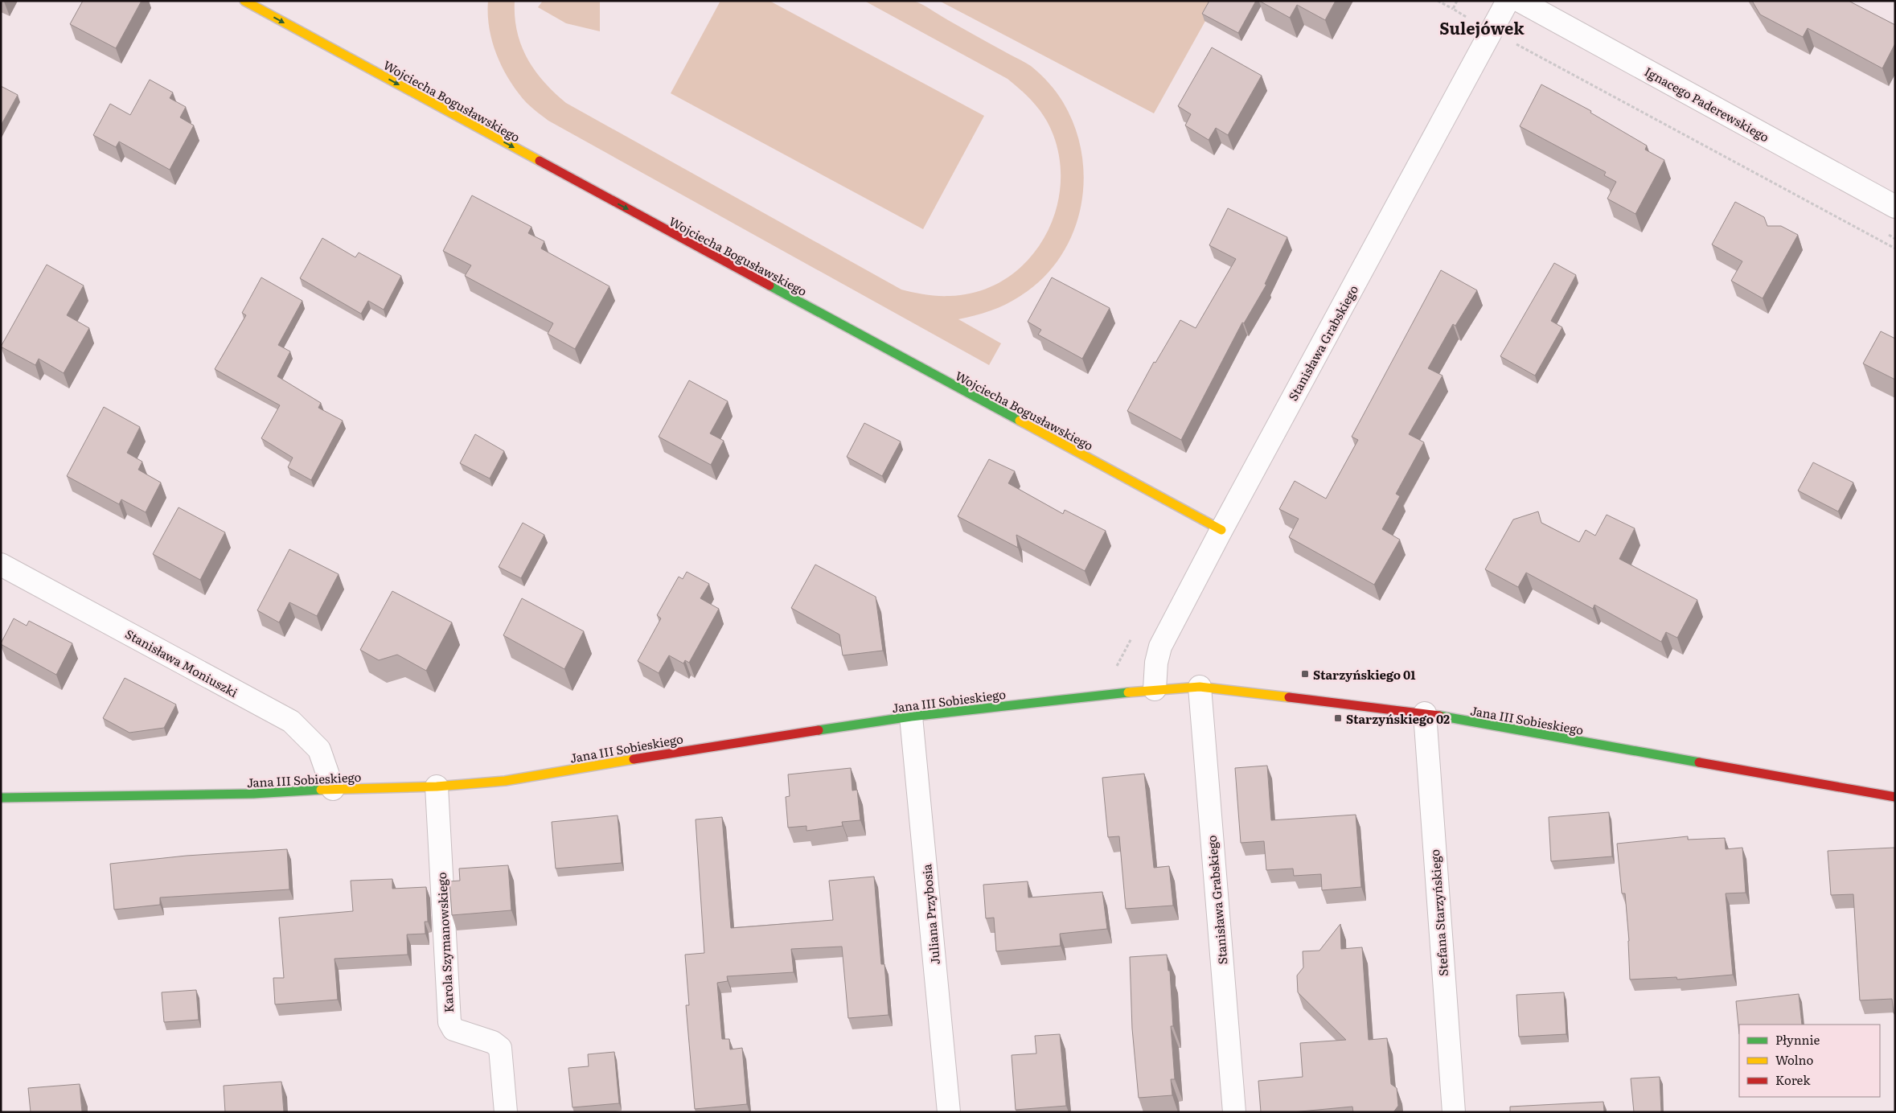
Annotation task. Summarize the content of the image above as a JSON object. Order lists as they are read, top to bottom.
{
  "streets": {
    "street": [
      "Wojciecha Bogusławskiego",
      "Ignacego Paderewskiego",
      "Stanisława Grabskiego",
      "Stanisława Moniuszki",
      "Jana III Sobieskiego",
      "Stefana Starzyńskiego",
      "Juliana Przybosia",
      "Karola Szymanowskiego"
    ]
  },
  "crossings": [
    ["Wojciecha Bogusławskiego", "Stanisława Grabskiego"],
    ["Stanisława Grabskiego", "Jana III Sobieskiego"],
    ["Stanisława Moniuszki", "Jana III Sobieskiego"],
    ["Jana III Sobieskiego", "Stefana Starzyńskiego"],
    ["Jana III Sobieskiego", "Juliana Przybosia"],
    ["Jana III Sobieskiego", "Karola Szymanowskiego"]
  ],
  "one_way": ["Wojciecha Bogusławskiego"],
  "districts": ["Sulejówek"],
  "places": {
    "transit": ["Starzyńskiego 01", "Starzyńskiego 02"]
  },
  "legend": ["Płynnie", "Wolno", "Korek"]
}
